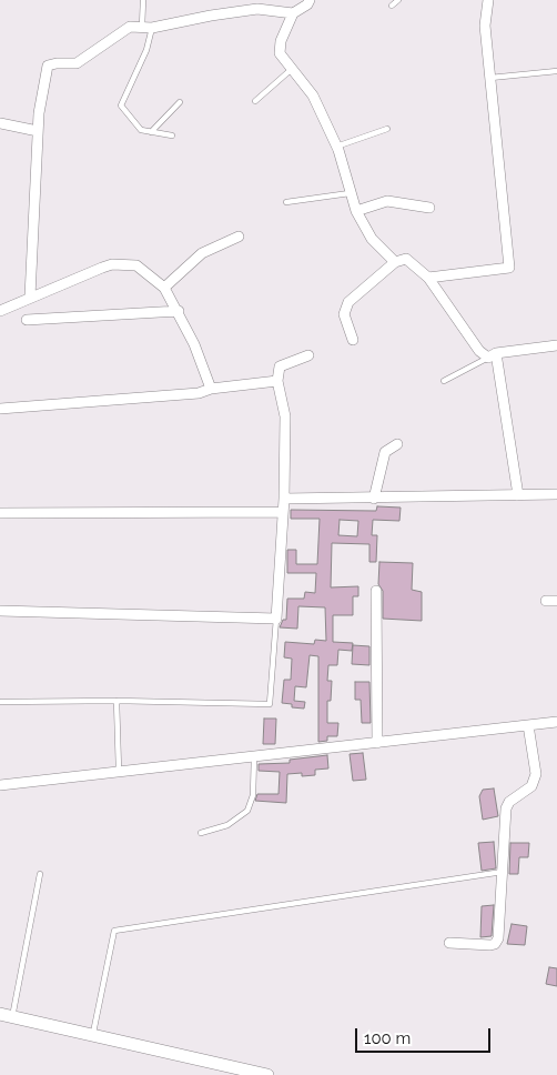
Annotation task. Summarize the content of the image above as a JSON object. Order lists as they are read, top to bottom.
{
  "scale_bar": "100 m"
}
